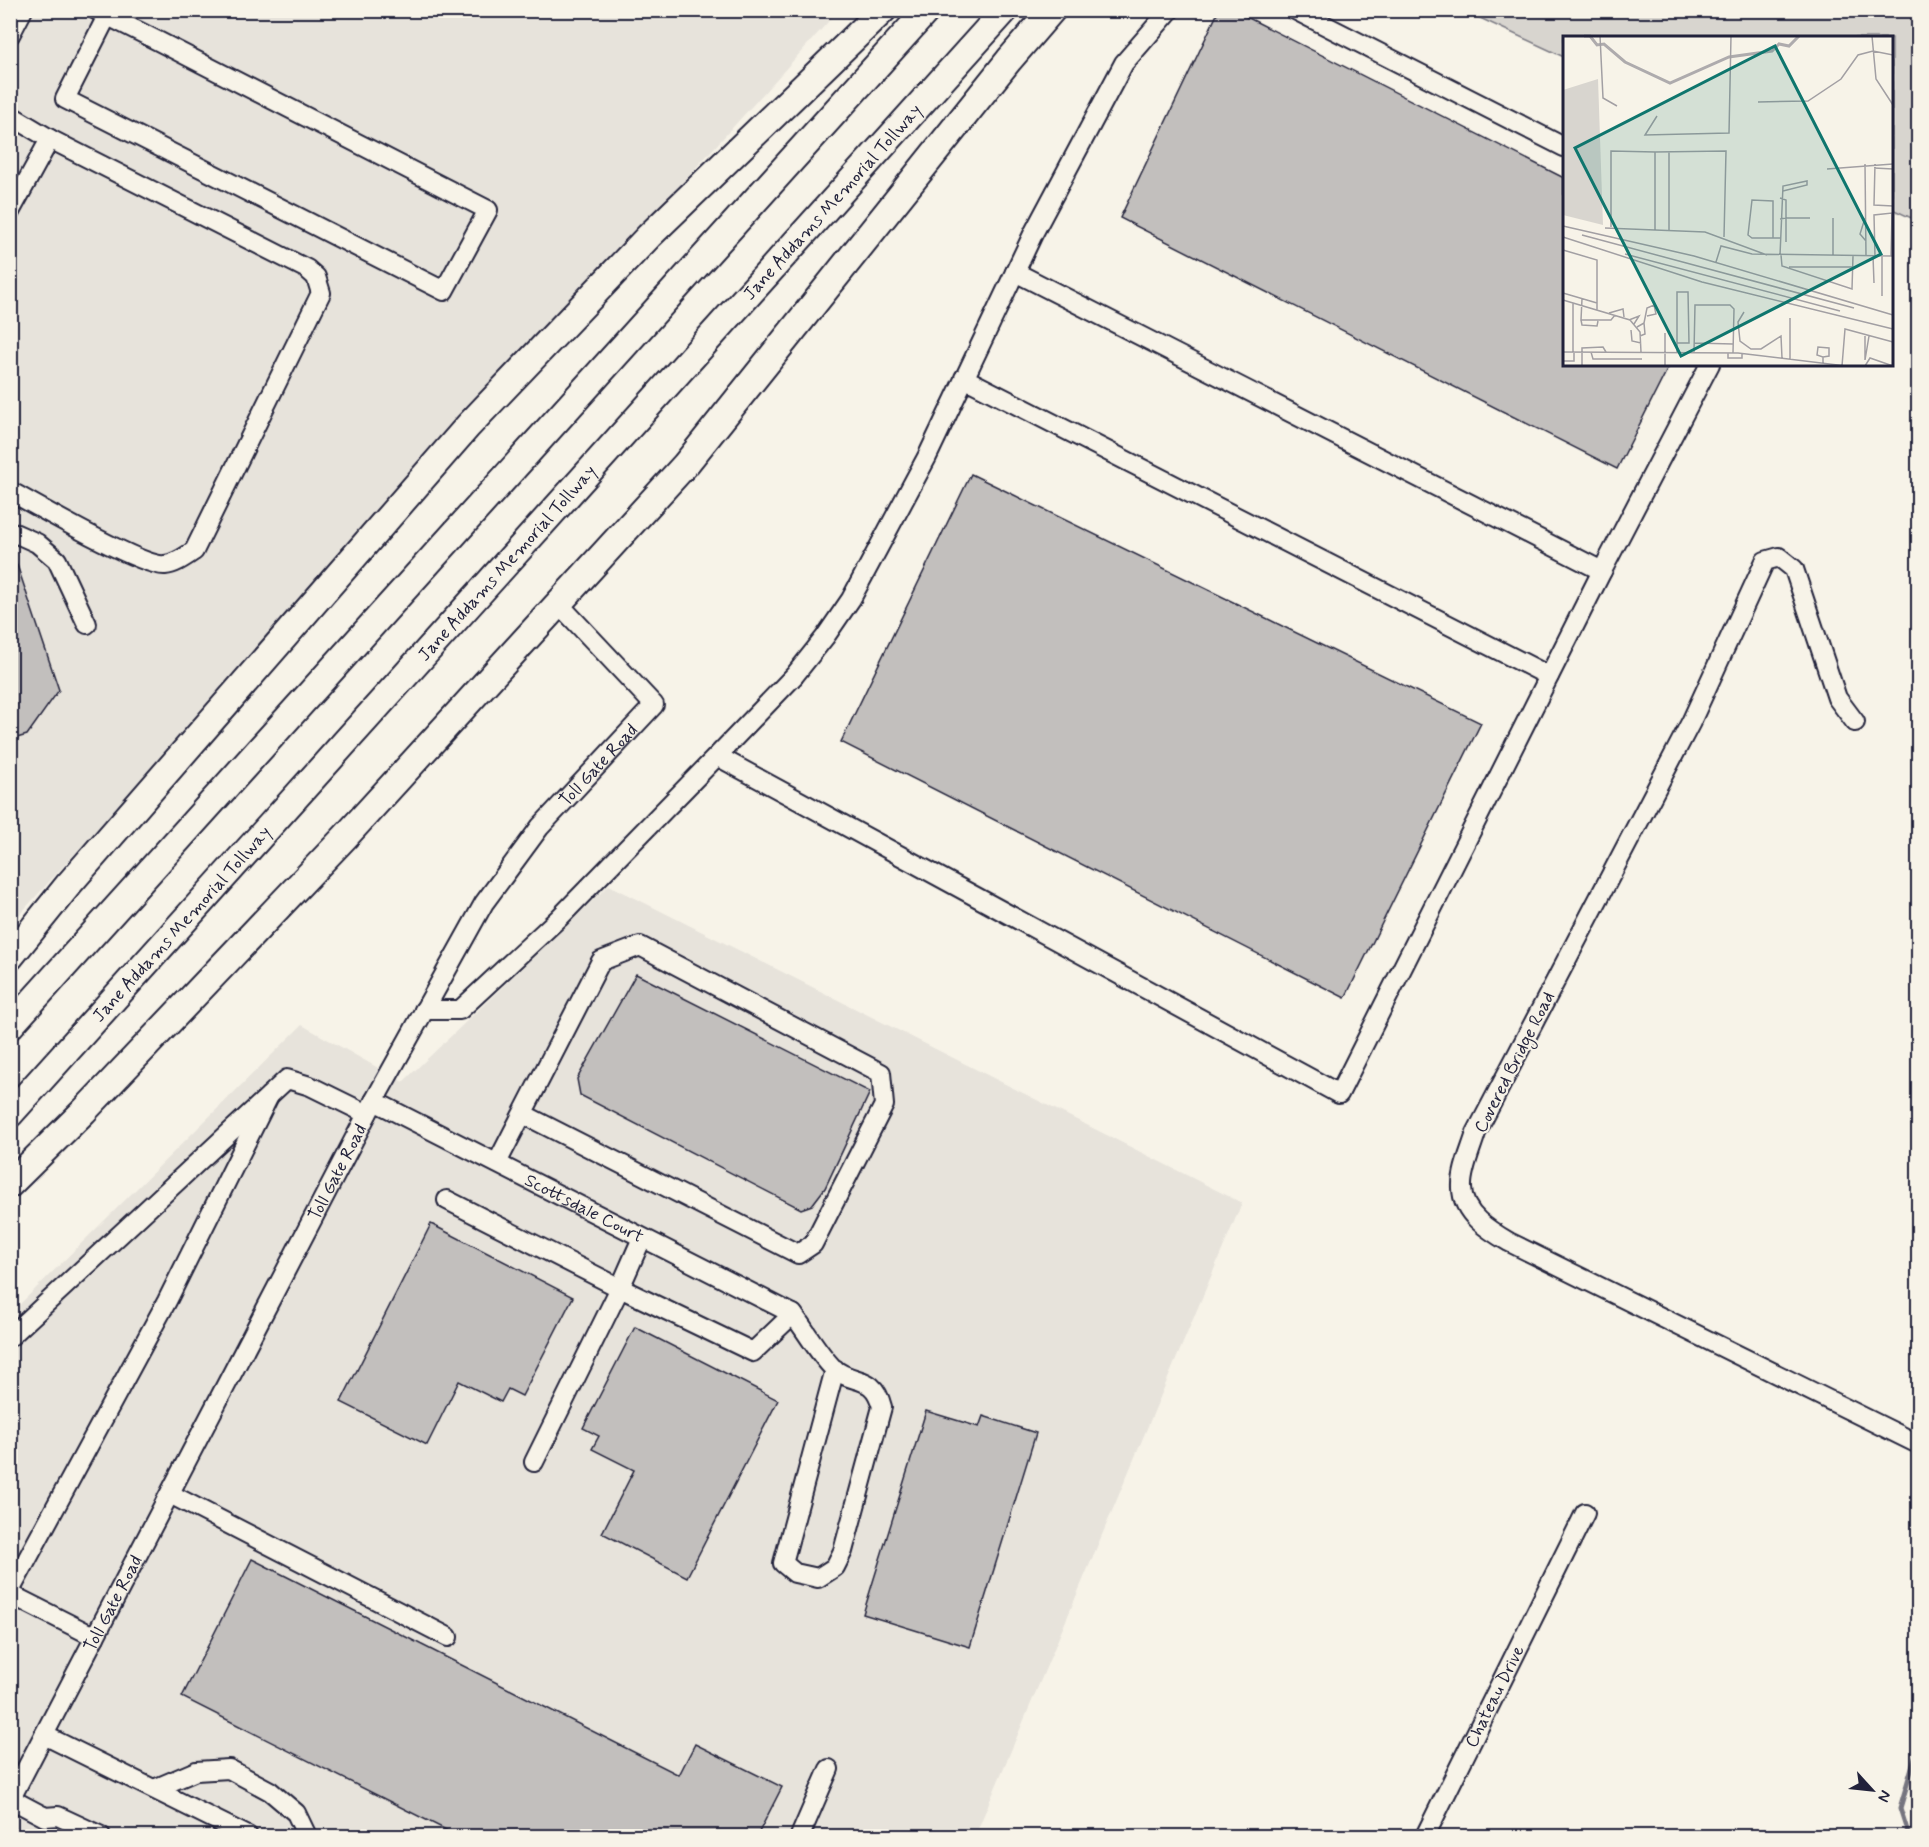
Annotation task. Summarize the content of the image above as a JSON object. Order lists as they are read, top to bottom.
{
  "streets": {
    "highway": ["Jane Addams Memorial Tollway"],
    "street": [
      "Toll Gate Road",
      "Covered Bridge Road",
      "Scottsdale Court",
      "Chateau Drive"
    ]
  },
  "crossings": [
    ["Toll Gate Road", "Scottsdale Court"]
  ],
  "north": "bottom right"
}
